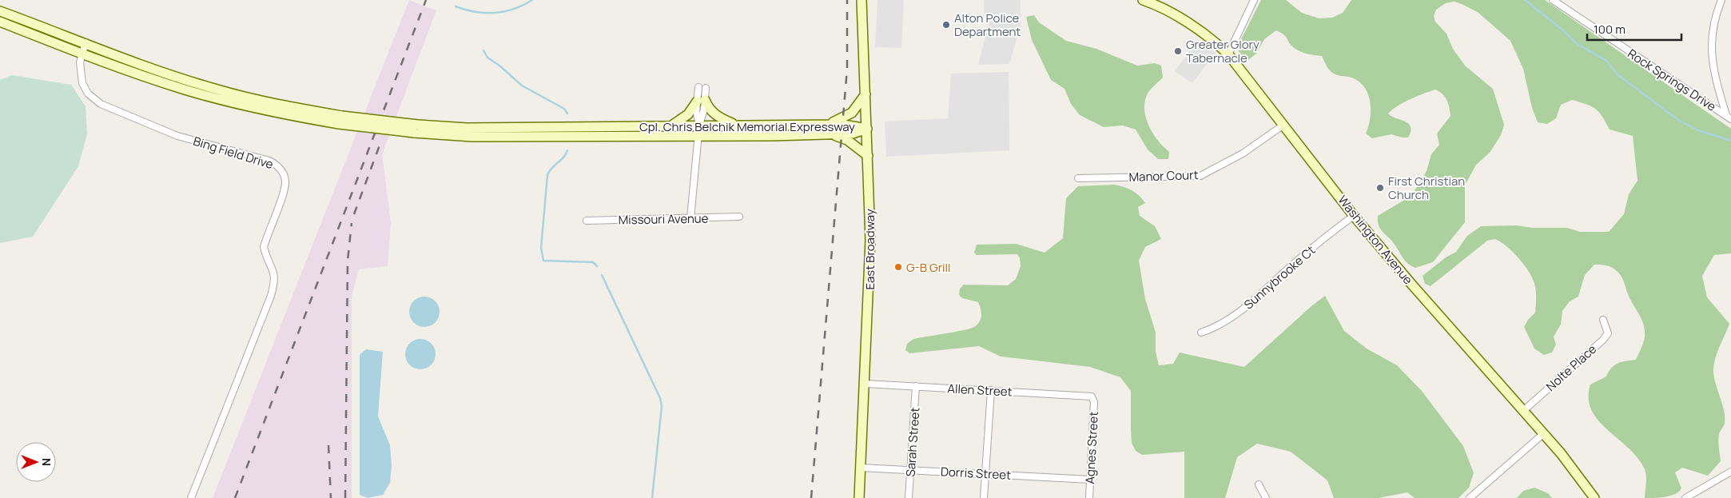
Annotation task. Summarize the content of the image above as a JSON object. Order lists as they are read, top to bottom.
{
  "streets": {
    "main road": ["Cpl. Chris Belchik Memorial Expressway", "Washington Avenue", "East Broadway"],
    "street": [
      "Rock Springs Drive",
      "Bing Field Drive",
      "Manor Court",
      "Missouri Avenue",
      "Sunnybrooke Ct",
      "Nolte Place",
      "Allen Street",
      "Sarah Street",
      "Agnes Street",
      "Dorris Street"
    ]
  },
  "crossings": [
    ["Cpl. Chris Belchik Memorial Expressway", "Bing Field Drive"],
    ["Cpl. Chris Belchik Memorial Expressway", "East Broadway"],
    ["Manor Court", "Washington Avenue"],
    ["Washington Avenue", "Sunnybrooke Ct"],
    ["Washington Avenue", "Nolte Place"],
    ["East Broadway", "Allen Street"],
    ["East Broadway", "Dorris Street"],
    ["Allen Street", "Sarah Street"],
    ["Allen Street", "Agnes Street"],
    ["Sarah Street", "Dorris Street"],
    ["Agnes Street", "Dorris Street"]
  ],
  "places": [
    "Alton Police Department",
    "Greater Glory Tabernacle",
    "First Christian Church",
    "G-B Grill"
  ],
  "scale_bar": "100 m",
  "north": "right"
}
